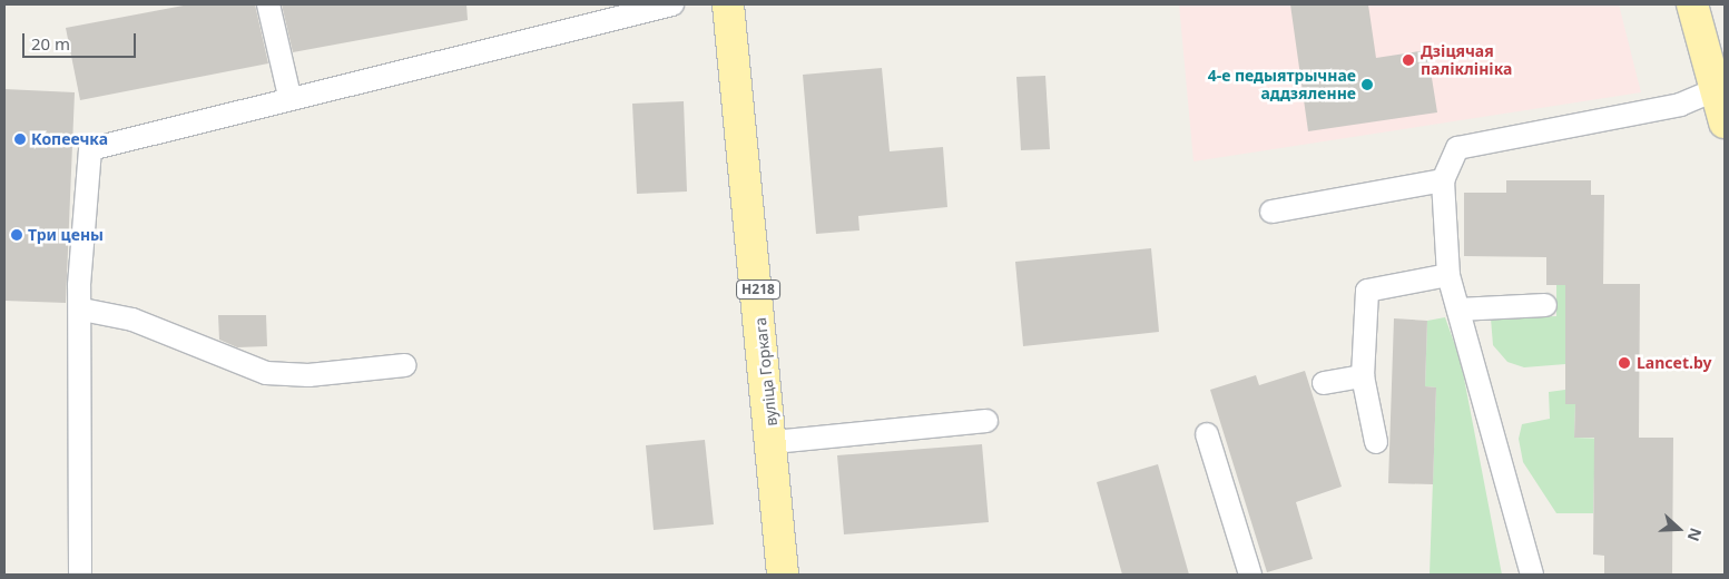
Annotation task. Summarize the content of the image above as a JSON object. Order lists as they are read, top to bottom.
{
  "streets": {
    "main road": ["Н218", "вуліца Горкага"]
  },
  "places": [
    "Дзіцячая паліклініка",
    "4-е педыятрычнае аддзяленне",
    "Копеечка",
    "Три цены",
    "Lancet.by"
  ],
  "scale_bar": "20 m",
  "north": "right"
}
